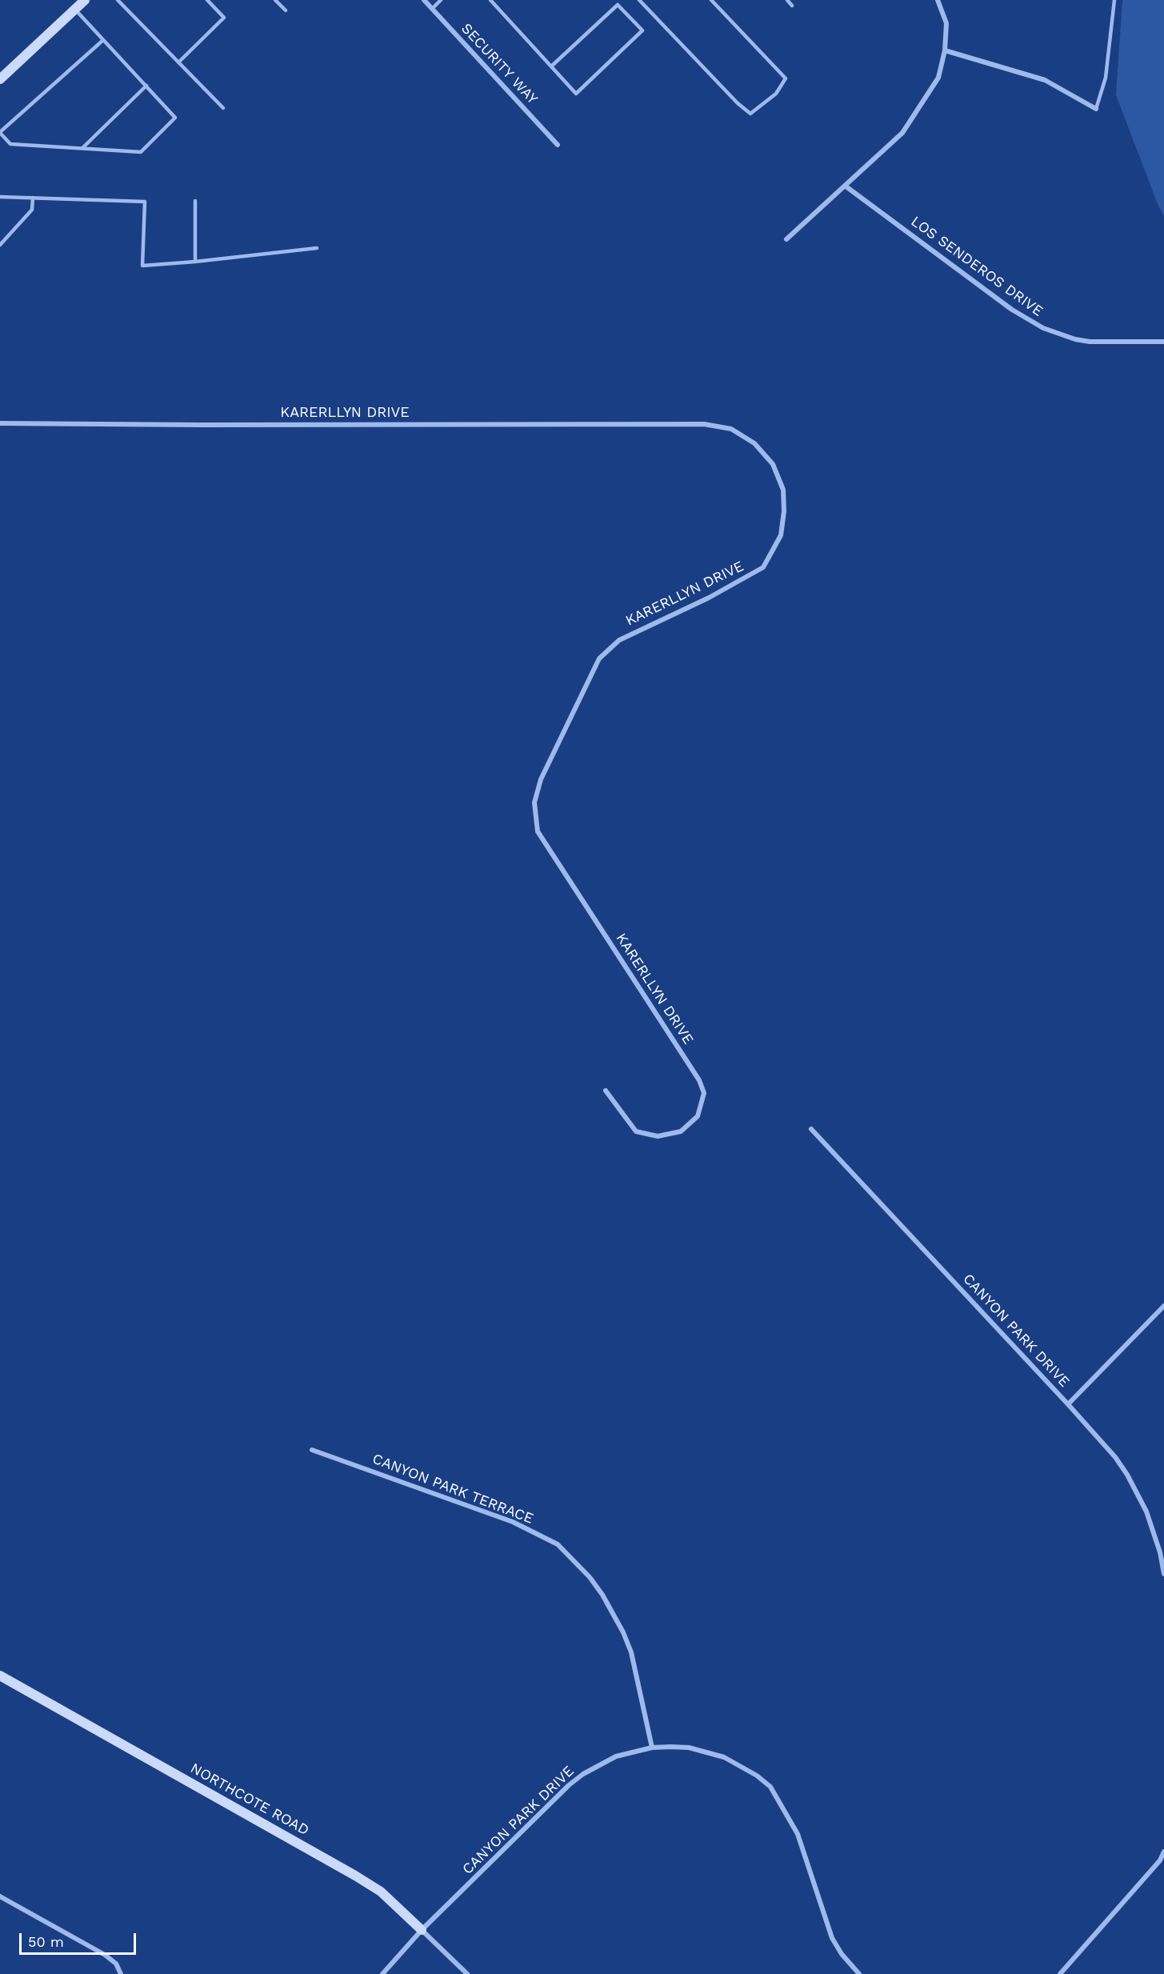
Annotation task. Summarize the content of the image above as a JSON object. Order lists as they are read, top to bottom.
{
  "streets": {
    "street": [
      "SECURITY WAY",
      "LOS SENDEROS DRIVE",
      "KARERLLYN DRIVE",
      "CANYON PARK DRIVE",
      "CANYON PARK TERRACE",
      "NORTHCOTE ROAD"
    ]
  },
  "crossings": [
    ["CANYON PARK DRIVE", "CANYON PARK TERRACE"],
    ["CANYON PARK DRIVE", "NORTHCOTE ROAD"]
  ],
  "scale_bar": "50 m"
}
